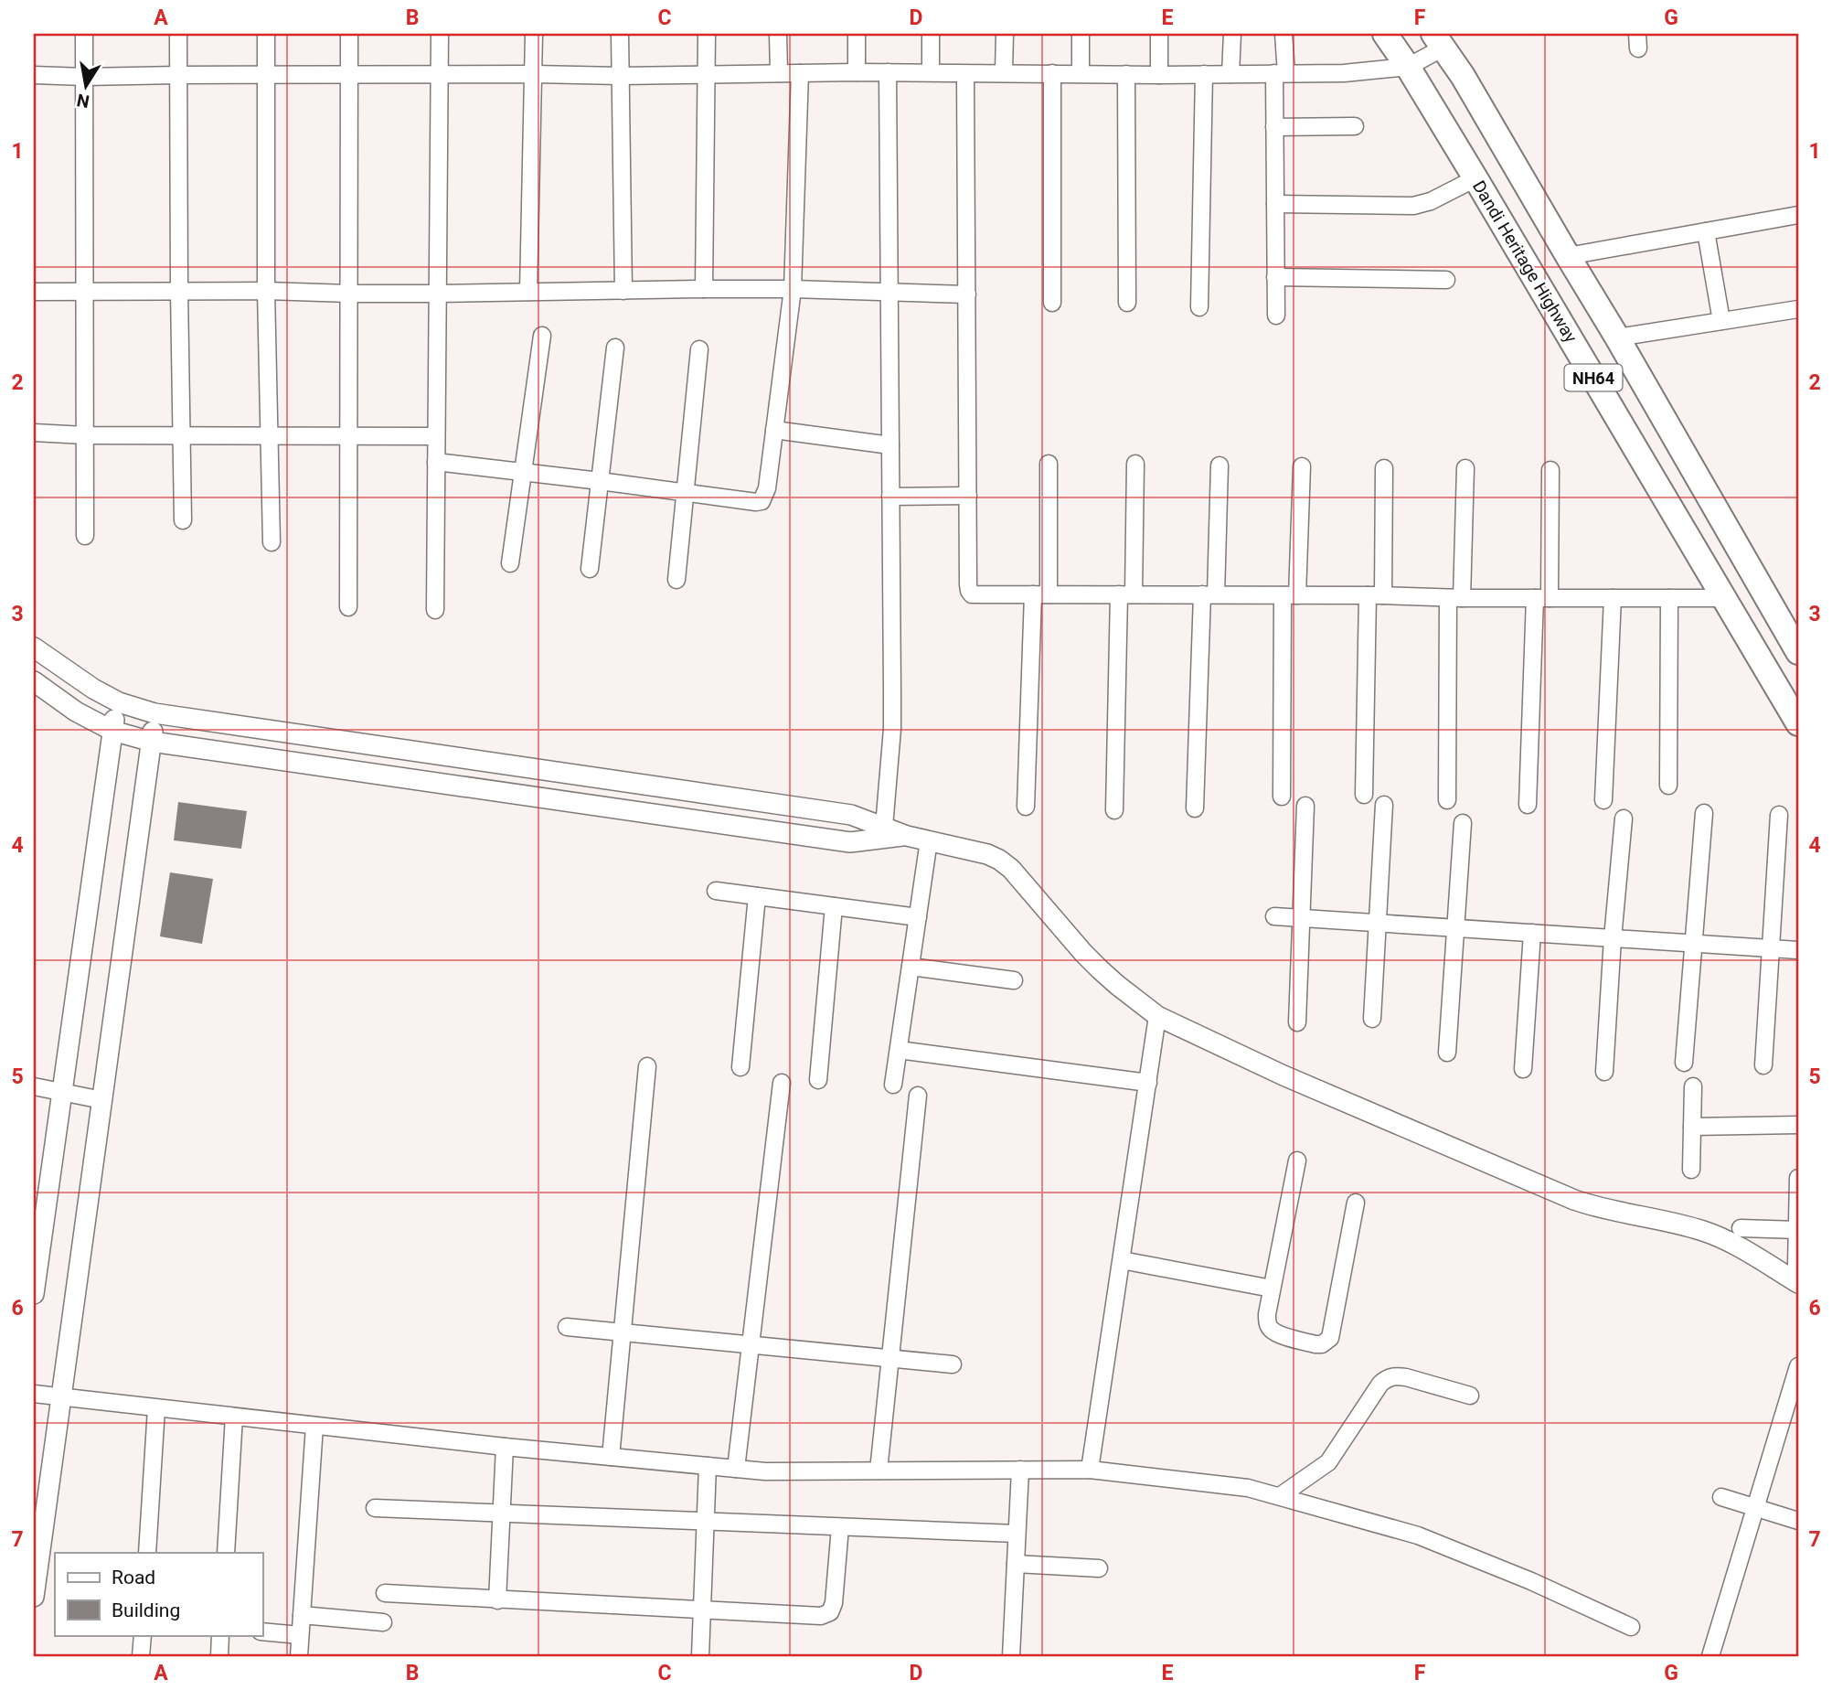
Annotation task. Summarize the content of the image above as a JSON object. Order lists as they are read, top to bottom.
{
  "streets": {
    "main road": ["Dandi Heritage Highway", "NH64"]
  },
  "legend": ["Road", "Building"],
  "north": "bottom",
  "grid": {
    "columns": [
      "A",
      "B",
      "C",
      "D",
      "E",
      "F",
      "G"
    ],
    "rows": [
      "1",
      "2",
      "3",
      "4",
      "5",
      "6",
      "7"
    ]
  }
}
